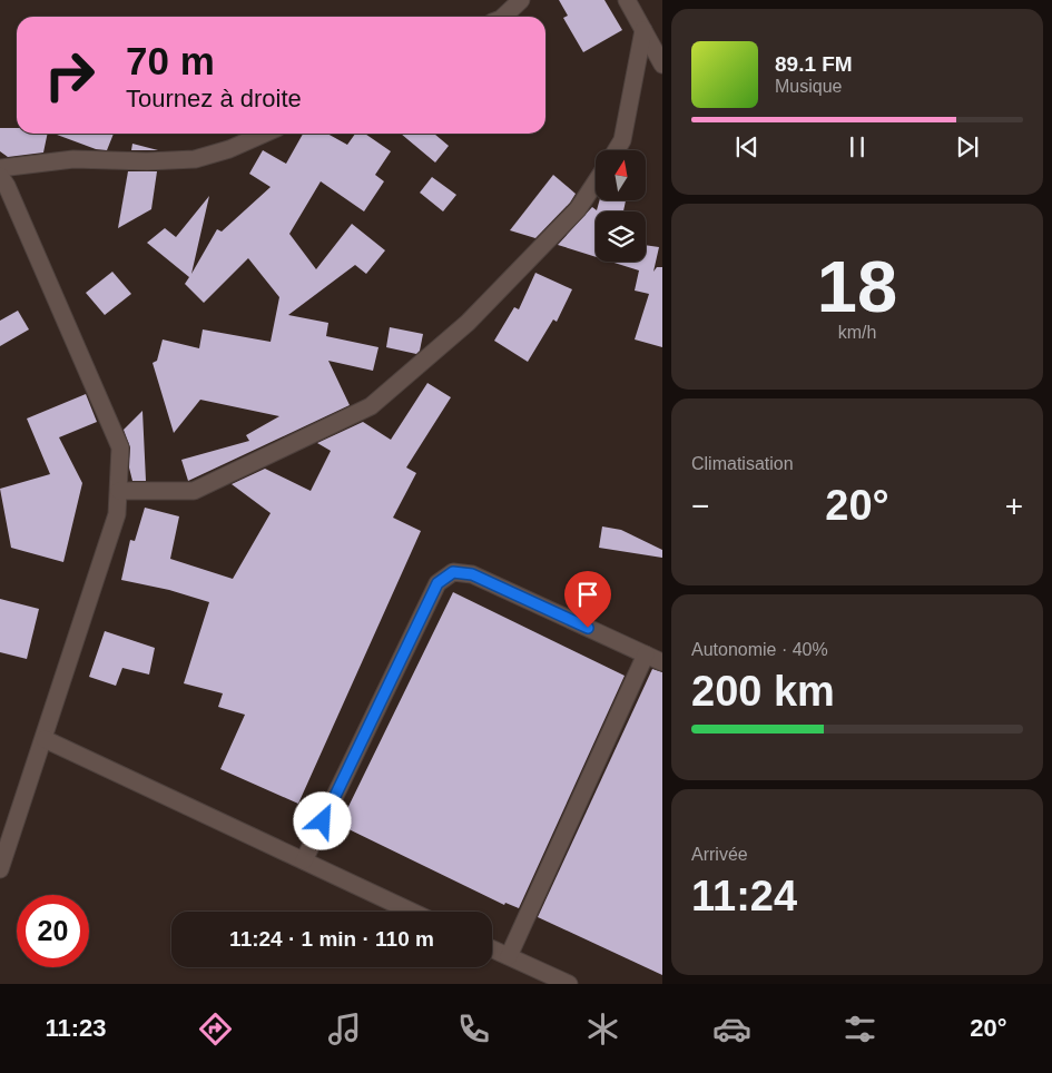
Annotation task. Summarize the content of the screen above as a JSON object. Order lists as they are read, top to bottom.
{
  "north": "top",
  "page": {
    "turn": ["70 m", "Tournez à droite"],
    "song": ["89.1 FM", "Musique"],
    "tile": [
      ["18", "km/h"],
      "Climatisation",
      ["Autonomie · 40%", "200 km"],
      ["Arrivée", "11:24"]
    ],
    "heat": ["−", "20°", "+"],
    "limit": "20",
    "trip": "11:24 · 1 min · 110 m",
    "tabs": ["11:23", "20°"]
  }
}
